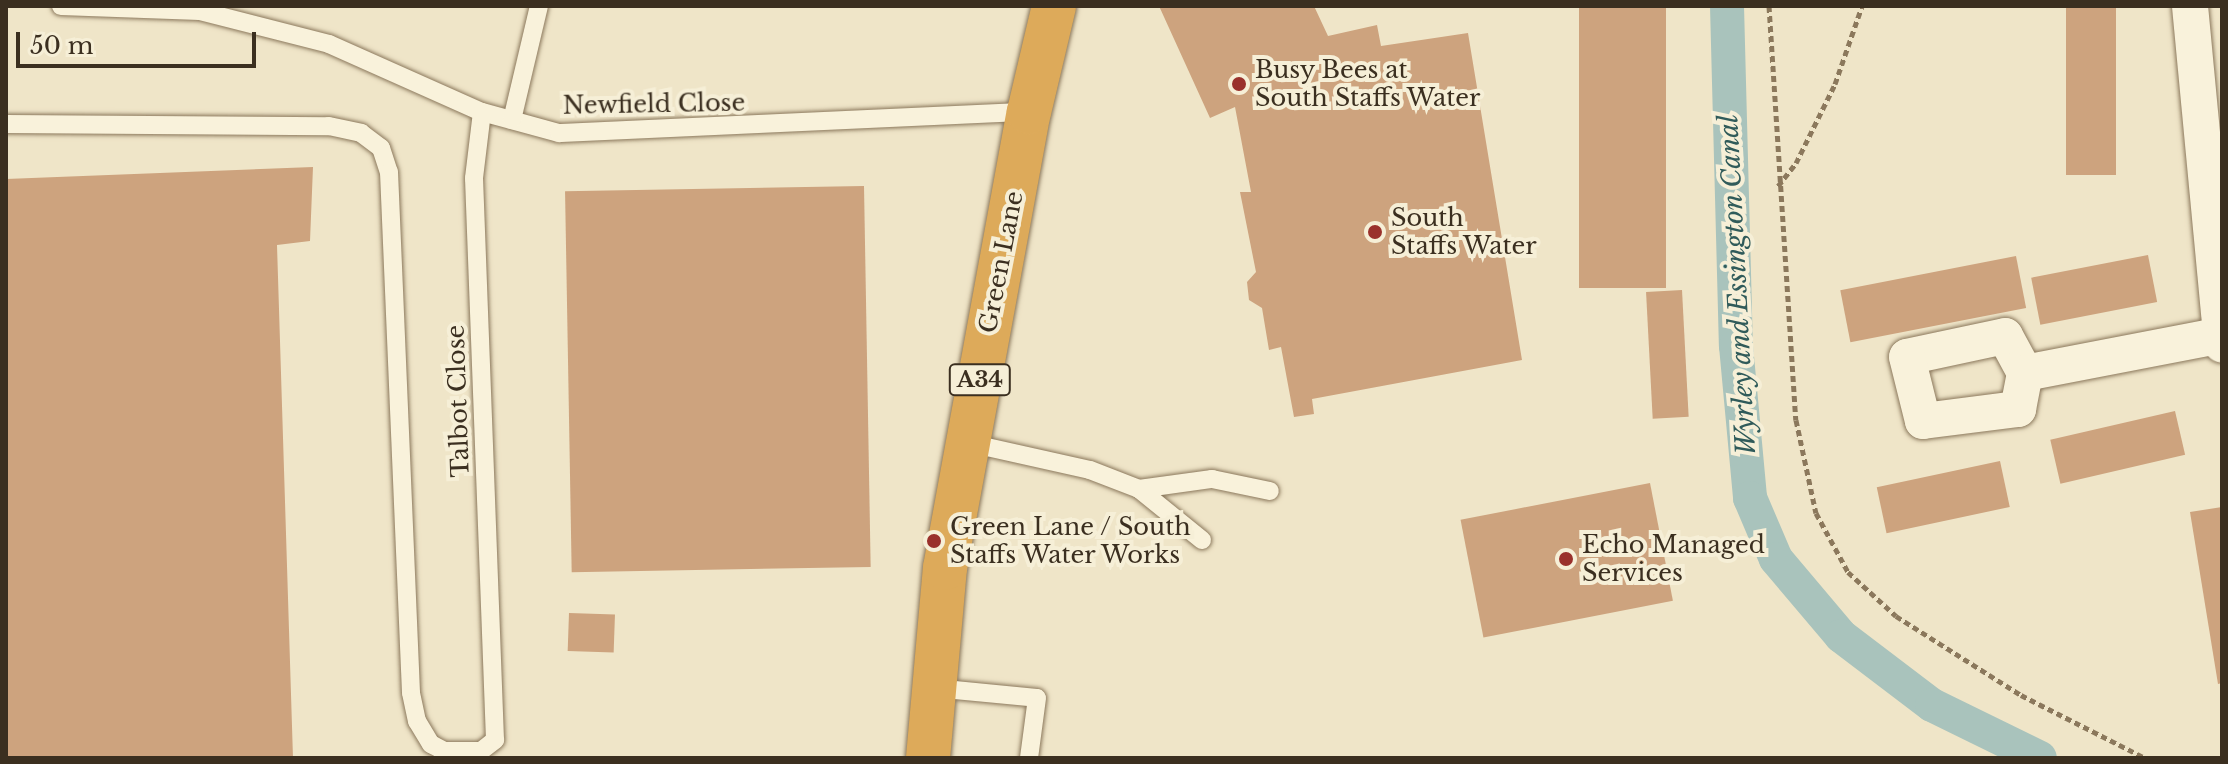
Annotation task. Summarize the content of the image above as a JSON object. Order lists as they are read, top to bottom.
{
  "streets": {
    "highway": ["Green Lane", "A34"],
    "lane": ["Newfield Close", "Talbot Close"]
  },
  "crossings": [
    ["Newfield Close", "Green Lane"],
    ["Newfield Close", "Talbot Close"]
  ],
  "water": ["Wyrley and Essington Canal"],
  "places": [
    "Busy Bees at South Staffs Water",
    "South Staffs Water",
    "Green Lane / South Staffs Water Works",
    "Echo Managed Services"
  ],
  "scale_bar": "50 m"
}
